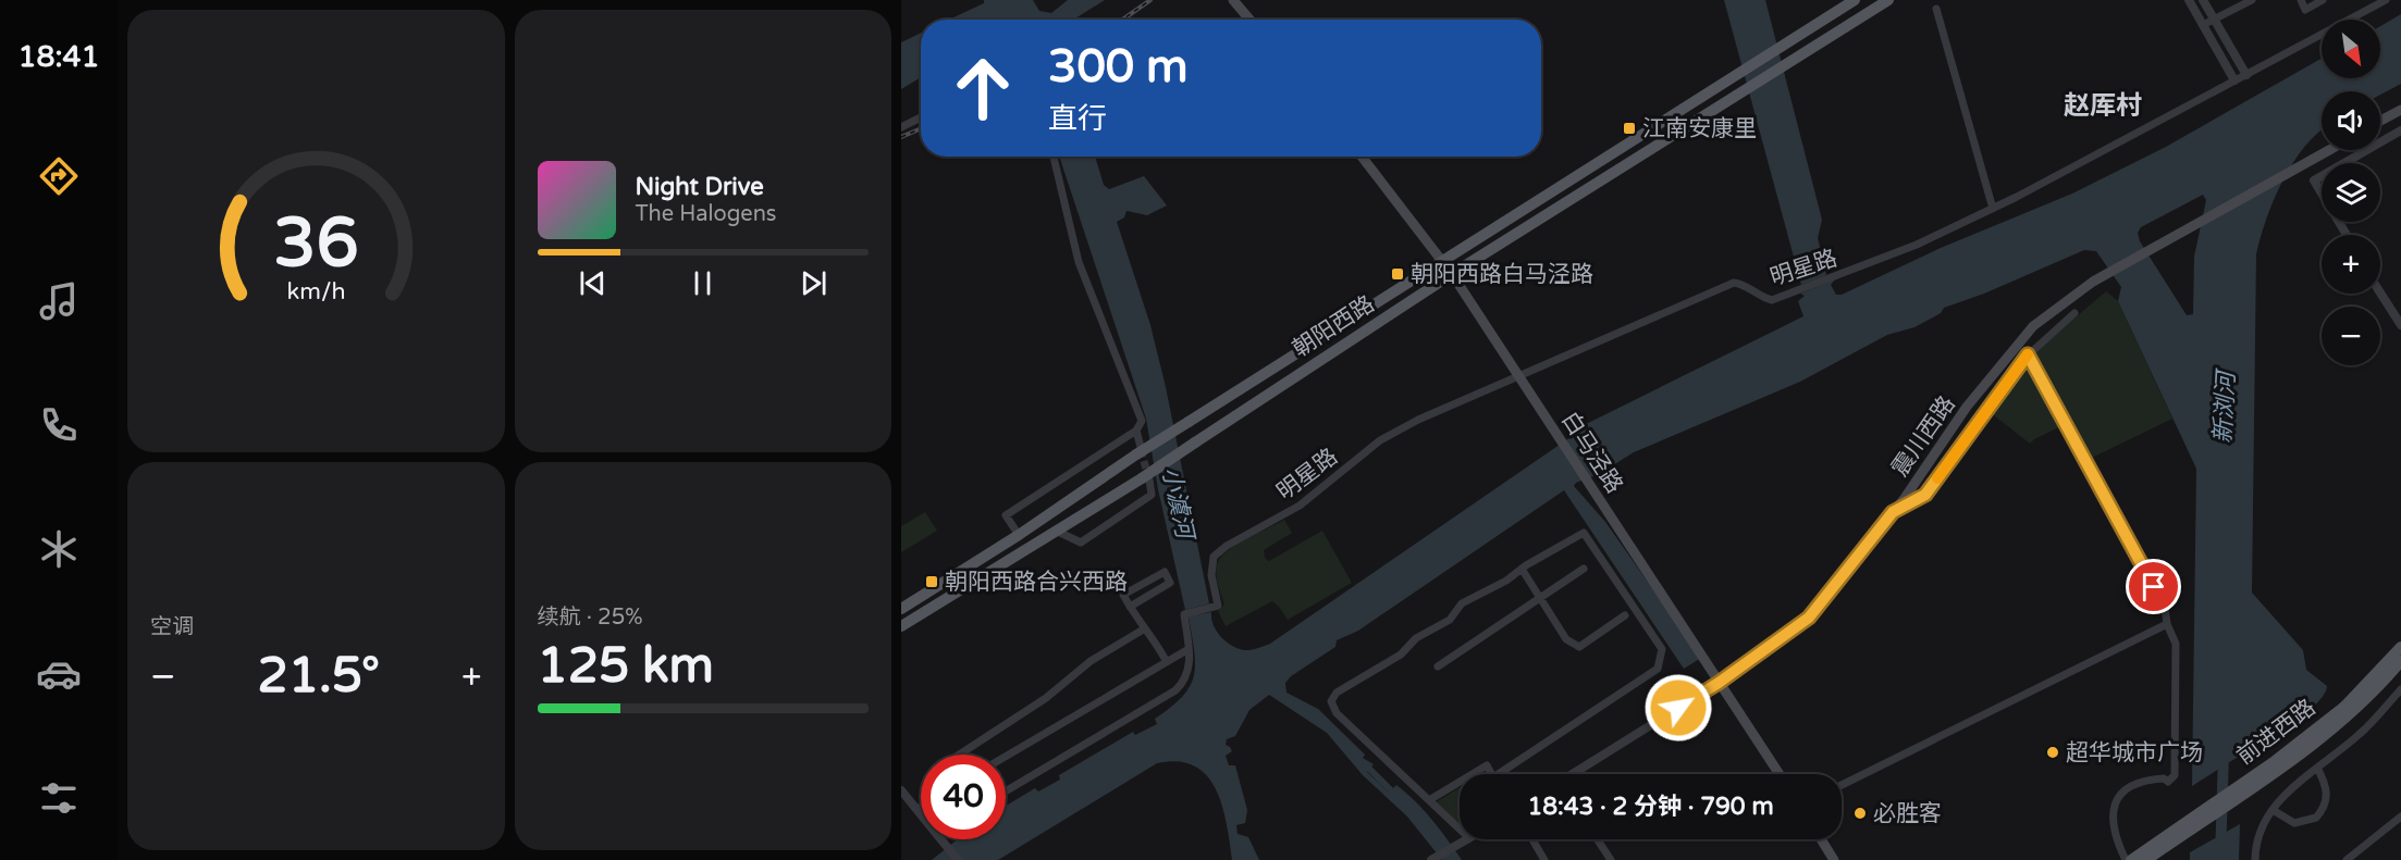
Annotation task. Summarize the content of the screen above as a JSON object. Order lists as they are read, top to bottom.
{
  "streets": {
    "main road": [
      "朝阳西路",
      "震川西路",
      "白马泾路",
      "前进西路"
    ],
    "street": ["明星路"]
  },
  "crossings": [
    ["明星路", "白马泾路"],
    ["朝阳西路", "白马泾路"],
    ["震川西路", "白马泾路"]
  ],
  "districts": ["赵厍村"],
  "water": ["新浏河", "小澞河"],
  "places": {
    "transit": ["江南安康里", "朝阳西路白马泾路", "朝阳西路合兴西路"],
    "other": ["超华城市广场", "必胜客"]
  },
  "north": "bottom right",
  "page": {
    "tabs": "18:41",
    "map_buttons": ["+", "−"],
    "turn": ["300 m", "直行"],
    "song": ["Night Drive", "The Halogens"],
    "tile": [
      "空调",
      ["续航 · 25%", "125 km"]
    ],
    "heat": ["−", "21.5°", "+"],
    "limit": "40",
    "trip": "18:43 · 2 分钟 · 790 m",
    "gauge": ["36", "km/h"]
  }
}
